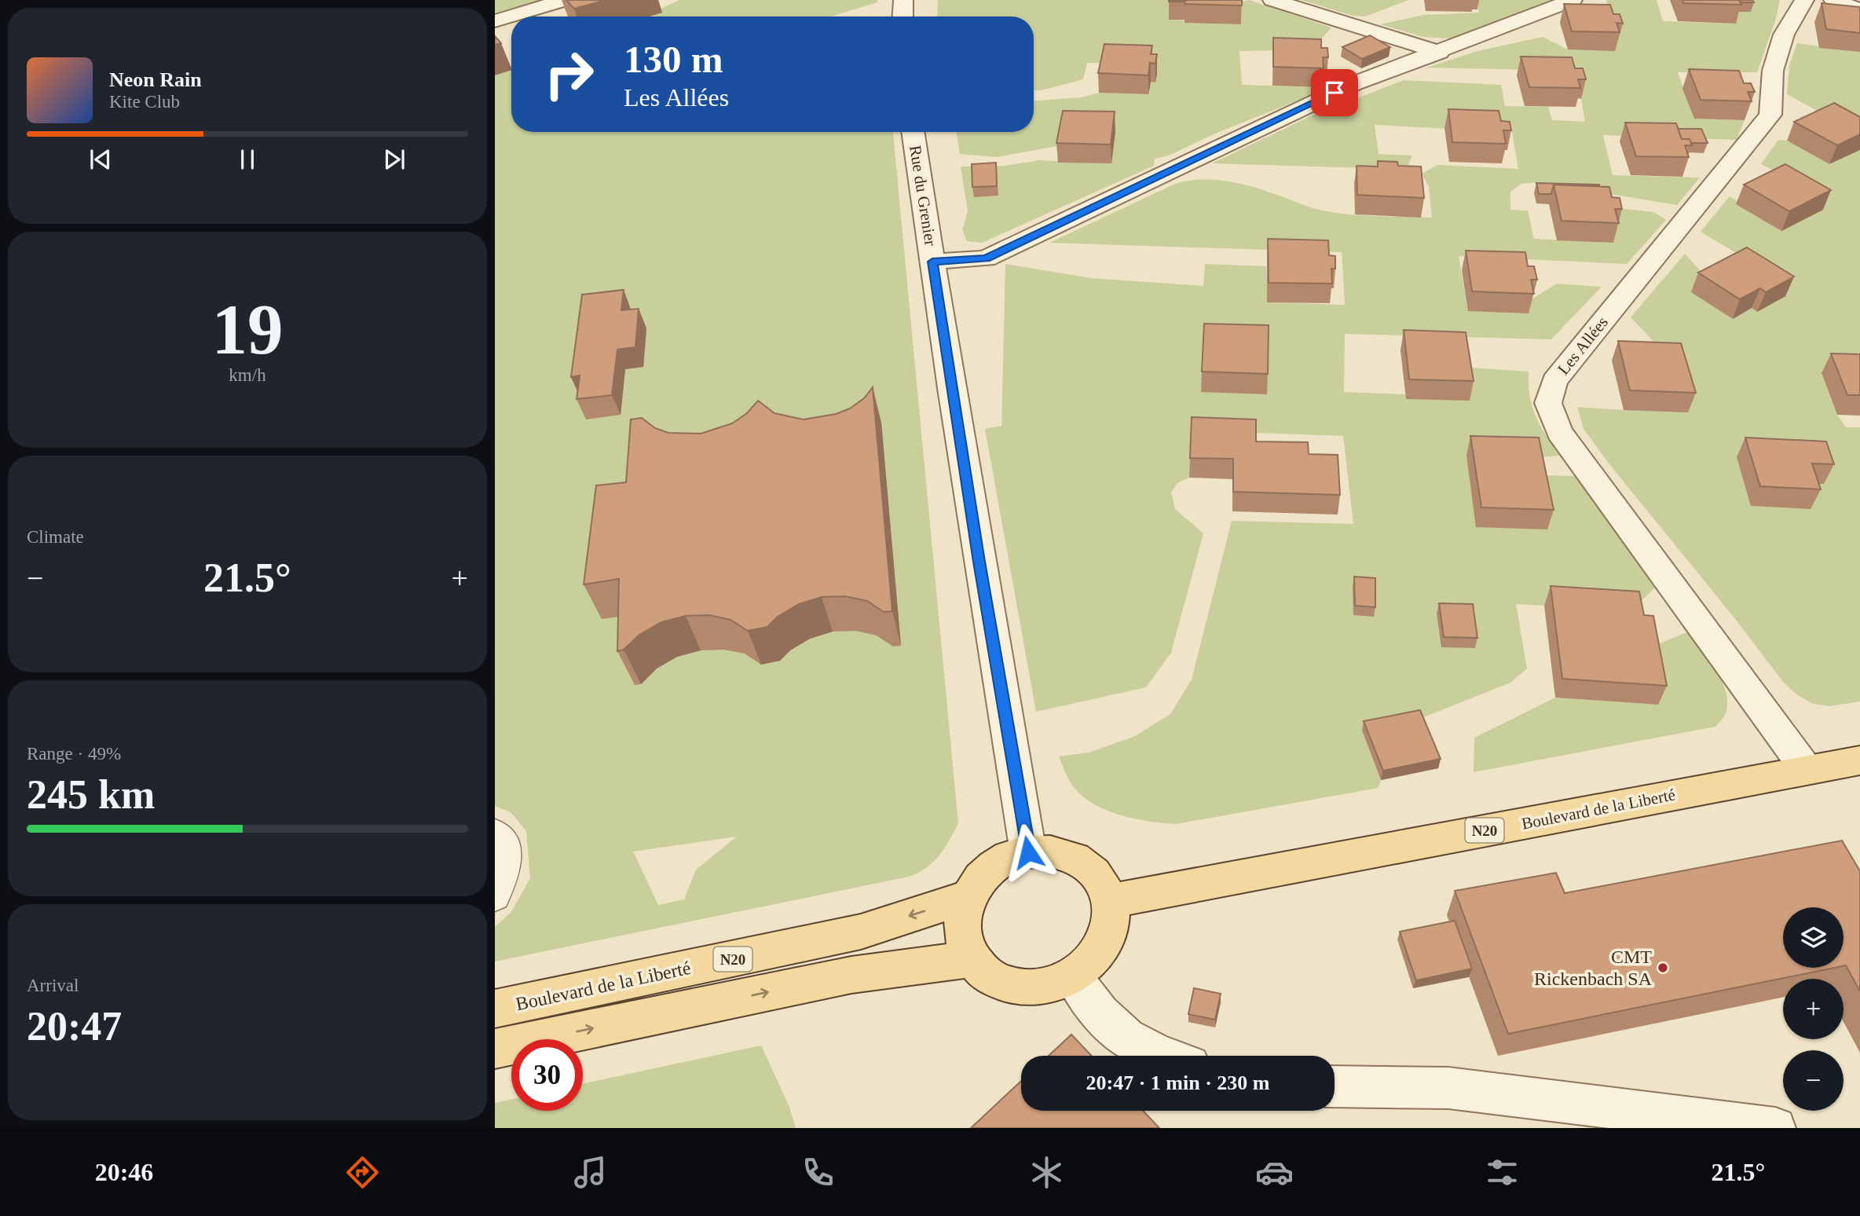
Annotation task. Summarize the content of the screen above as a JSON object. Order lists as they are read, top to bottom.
{
  "streets": {
    "main road": ["Boulevard de la Liberté", "N20"],
    "street": ["Rue du Grenier", "Les Allées"]
  },
  "crossings": [
    ["Rue du Grenier", "Boulevard de la Liberté"],
    ["Rue du Grenier", "N20"],
    ["Les Allées", "Boulevard de la Liberté"],
    ["Boulevard de la Liberté", "N20"]
  ],
  "places": ["CMT Rickenbach SA"],
  "page": {
    "turn": ["130 m", "Les Allées"],
    "song": ["Neon Rain", "Kite Club"],
    "tile": [
      ["19", "km/h"],
      "Climate",
      ["Range · 49%", "245 km"],
      ["Arrival", "20:47"]
    ],
    "heat": ["−", "21.5°", "+"],
    "map_buttons": ["+", "−"],
    "limit": "30",
    "trip": "20:47 · 1 min · 230 m",
    "tabs": ["20:46", "21.5°"]
  }
}
